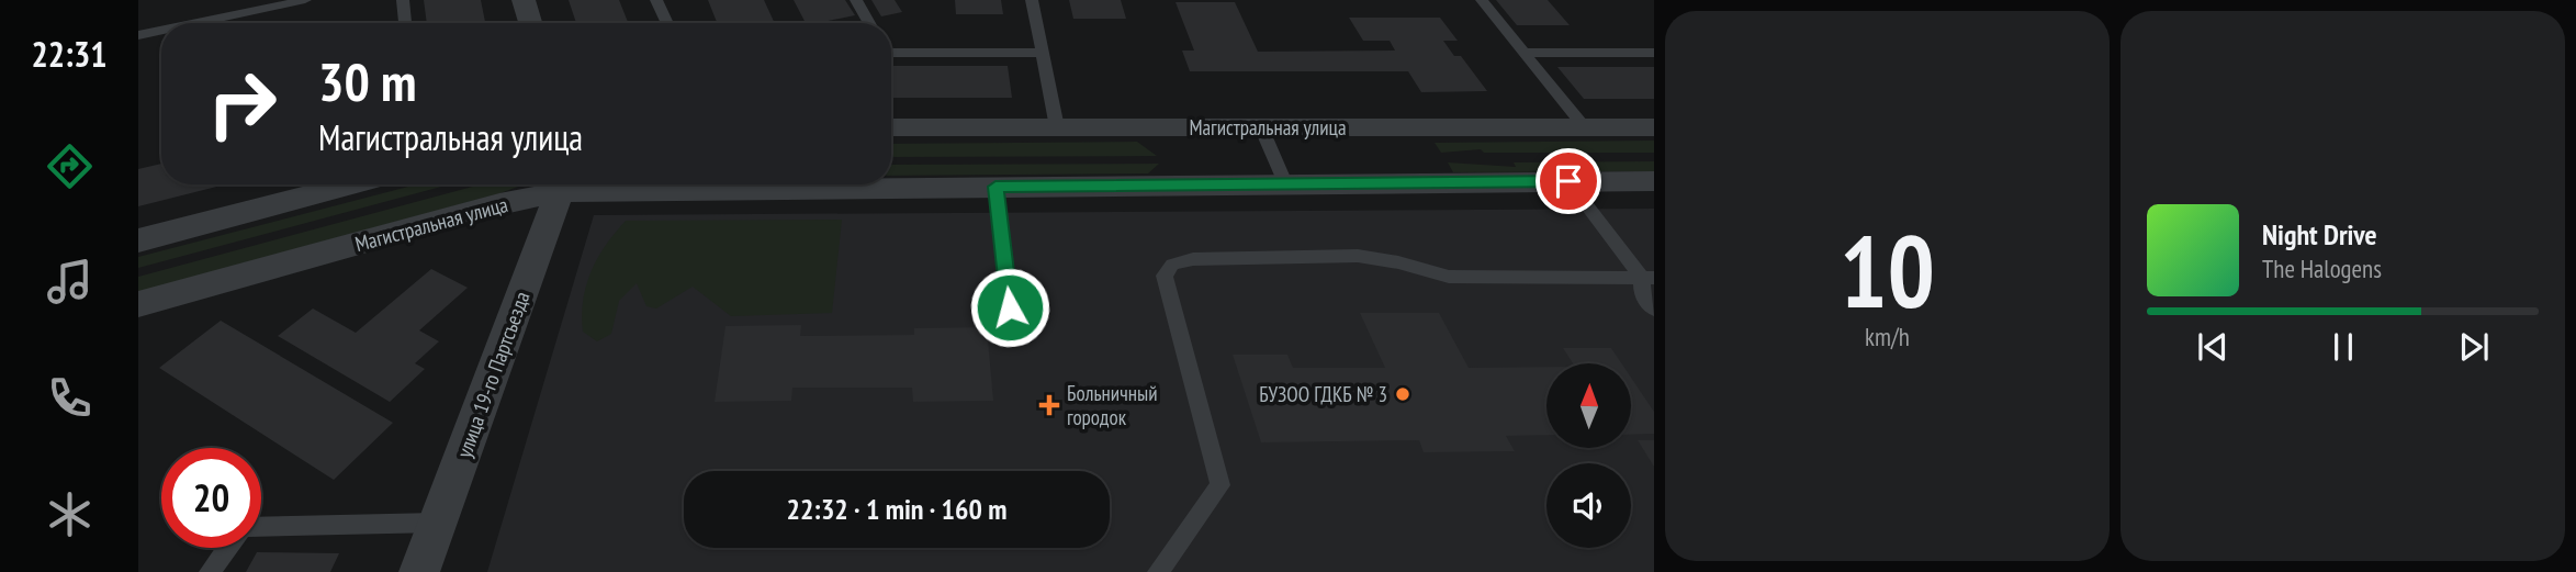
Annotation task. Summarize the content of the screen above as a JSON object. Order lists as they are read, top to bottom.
{
  "streets": {
    "street": ["Магистральная улица", "улица 19-го Партсъезда"]
  },
  "places": {
    "other": ["БУЗОО ГДКБ № 3"],
    "health": ["Больничный городок"]
  },
  "north": "top",
  "page": {
    "tabs": "22:31",
    "tile": ["10", "km/h"],
    "turn": ["30 m", "Магистральная улица"],
    "song": ["Night Drive", "The Halogens"],
    "limit": "20",
    "trip": "22:32 · 1 min · 160 m"
  }
}
